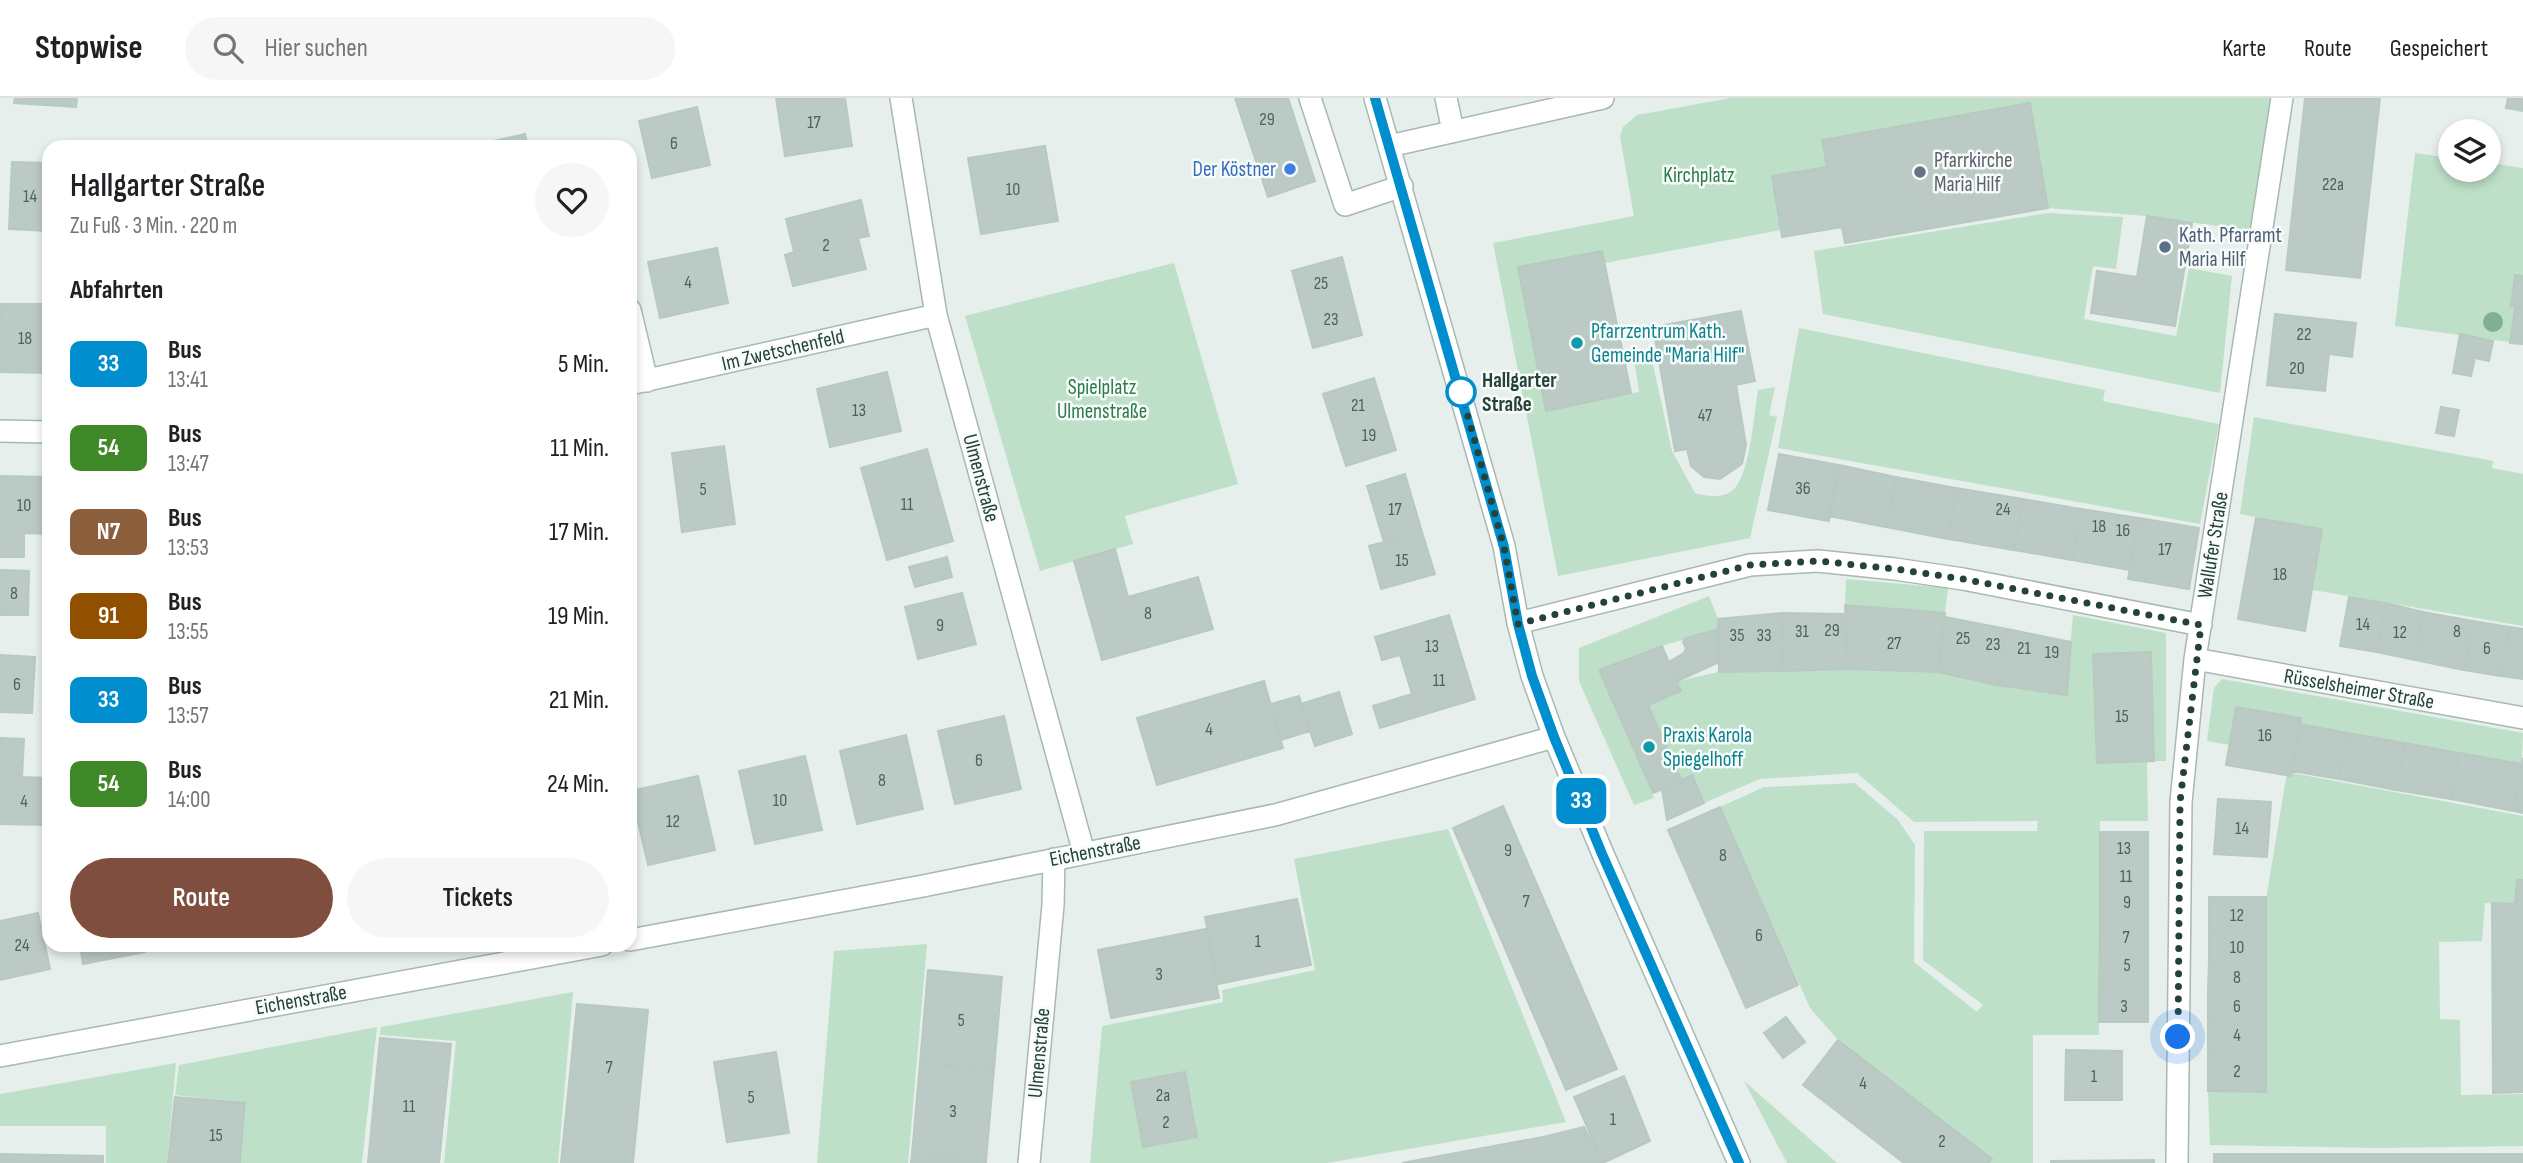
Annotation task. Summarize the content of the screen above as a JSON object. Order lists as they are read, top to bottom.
{
  "streets": {
    "street": [
      "Im Zwetschenfeld",
      "Ulmenstraße",
      "Wallufer Straße",
      "Rüsselsheimer Straße",
      "Eichenstraße"
    ]
  },
  "crossings": [
    ["Im Zwetschenfeld", "Ulmenstraße"],
    ["Ulmenstraße", "Eichenstraße"],
    ["Wallufer Straße", "Rüsselsheimer Straße"]
  ],
  "parks": ["Kirchplatz", "Spielplatz Ulmenstraße"],
  "places": [
    "Der Köstner",
    "Pfarrkirche Maria Hilf",
    "Kath. Pfarramt Maria Hilf",
    "Pfarrzentrum Kath. Gemeinde \"Maria Hilf\"",
    "Hallgarter Straße",
    "Praxis Karola Spiegelhoff"
  ],
  "lines": ["bus line 33"],
  "house_numbers": [
    "29",
    "17",
    "6",
    "22a",
    "10",
    "14",
    "2",
    "4",
    "25",
    "23",
    "22",
    "18",
    "20",
    "21",
    "13",
    "47",
    "19",
    "36",
    "5",
    "11",
    "10",
    "17",
    "24",
    "18",
    "16",
    "17",
    "15",
    "18",
    "8",
    "8",
    "14",
    "9",
    "29",
    "31",
    "8",
    "12",
    "35",
    "33",
    "25",
    "27",
    "23",
    "13",
    "21",
    "6",
    "19",
    "11",
    "6",
    "15",
    "4",
    "16",
    "6",
    "8",
    "10",
    "4",
    "12",
    "14",
    "13",
    "9",
    "8",
    "11",
    "7",
    "9",
    "12",
    "6",
    "7",
    "1",
    "24",
    "10",
    "5",
    "3",
    "8",
    "3",
    "6",
    "5",
    "4",
    "7",
    "2",
    "1",
    "4",
    "2a",
    "5",
    "11",
    "3",
    "1",
    "2",
    "15",
    "2"
  ],
  "page": {
    "header": "Stopwise",
    "search": "Hier suchen",
    "nav": ["Karte", "Route", "Gespeichert"],
    "on_map": "33",
    "heading": [
      ["Hallgarter Straße", "Zu Fuß · 3 Min. · 220 m"],
      "Abfahrten"
    ],
    "list": [
      {
        "mark": "33",
        "name": "Bus",
        "note": "13:41",
        "value": "5 Min."
      },
      {
        "mark": "54",
        "name": "Bus",
        "note": "13:47",
        "value": "11 Min."
      },
      {
        "mark": "N7",
        "name": "Bus",
        "note": "13:53",
        "value": "17 Min."
      },
      {
        "mark": "91",
        "name": "Bus",
        "note": "13:55",
        "value": "19 Min."
      },
      {
        "mark": "33",
        "name": "Bus",
        "note": "13:57",
        "value": "21 Min."
      },
      {
        "mark": "54",
        "name": "Bus",
        "note": "14:00",
        "value": "24 Min."
      }
    ],
    "buttons": ["Route", "Tickets"]
  }
}
